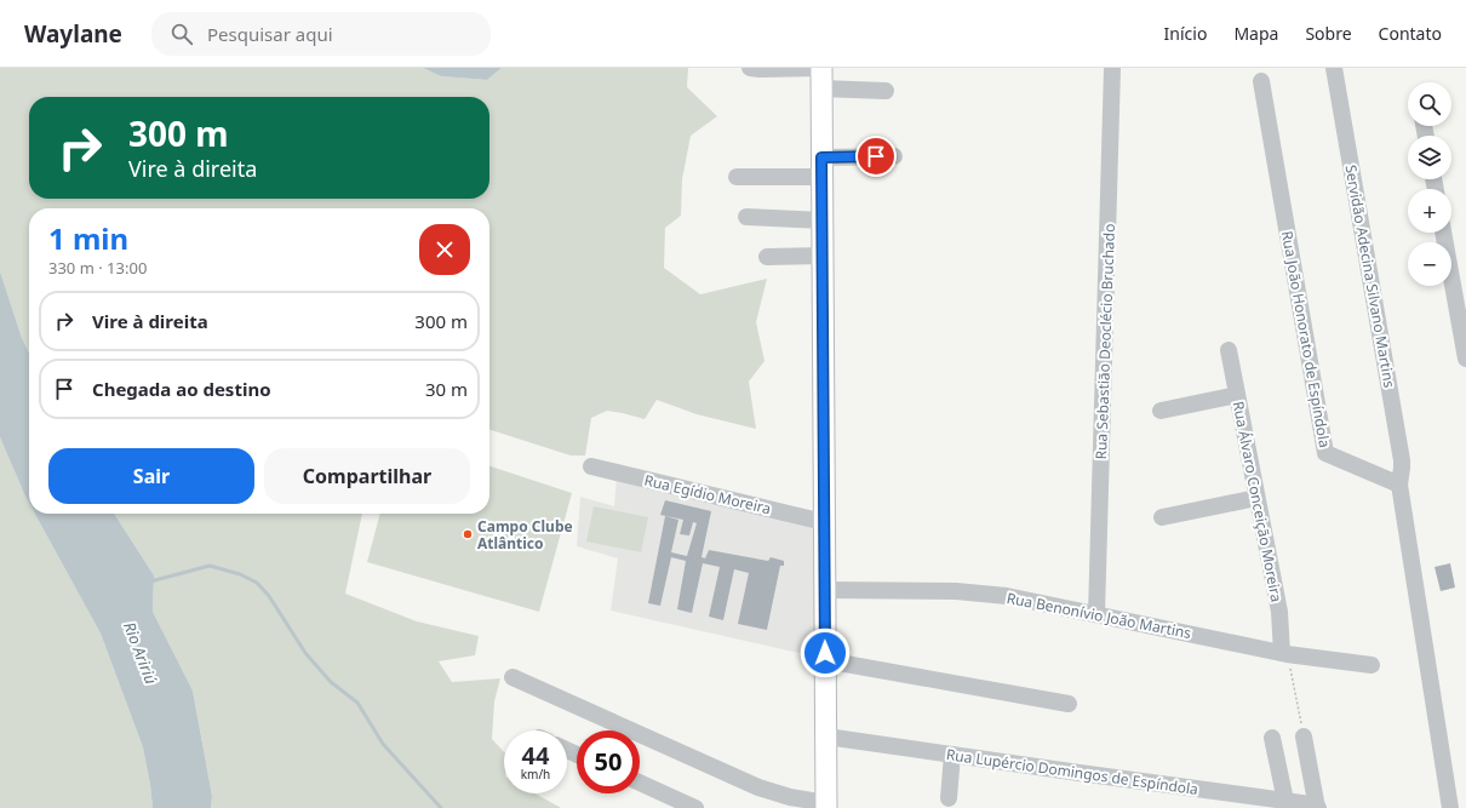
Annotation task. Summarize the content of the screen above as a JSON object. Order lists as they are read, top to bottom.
{
  "streets": {
    "street": [
      "Servidão Adecina Silvano Martins",
      "Rua João Honorato de Espíndola",
      "Rua Sebastião Deoclécio Bruchado",
      "Rua Egídio Moreira",
      "Rua Álvaro Conceição Moreira",
      "Rua Benonívio João Martins",
      "Rua Lupércio Domingos de Espíndola"
    ]
  },
  "crossings": [
    ["Servidão Adecina Silvano Martins", "Rua João Honorato de Espíndola"],
    ["Rua Sebastião Deoclécio Bruchado", "Rua Benonívio João Martins"],
    ["Rua Álvaro Conceição Moreira", "Rua Benonívio João Martins"]
  ],
  "water": ["Rio Aririú"],
  "places": ["Campo Clube Atlântico"],
  "page": {
    "header": "Waylane",
    "search": "Pesquisar aqui",
    "nav": [
      "Início",
      "Mapa",
      "Sobre",
      "Contato"
    ],
    "map_buttons": ["+", "−"],
    "turn": ["300 m", "Vire à direita"],
    "heading": ["1 min", "330 m · 13:00"],
    "list": [
      {
        "name": "Vire à direita",
        "value": "300 m"
      },
      {
        "name": "Chegada ao destino",
        "value": "30 m"
      }
    ],
    "buttons": ["Sair", "Compartilhar"],
    "speed": "44 km/h",
    "limit": "50"
  }
}
